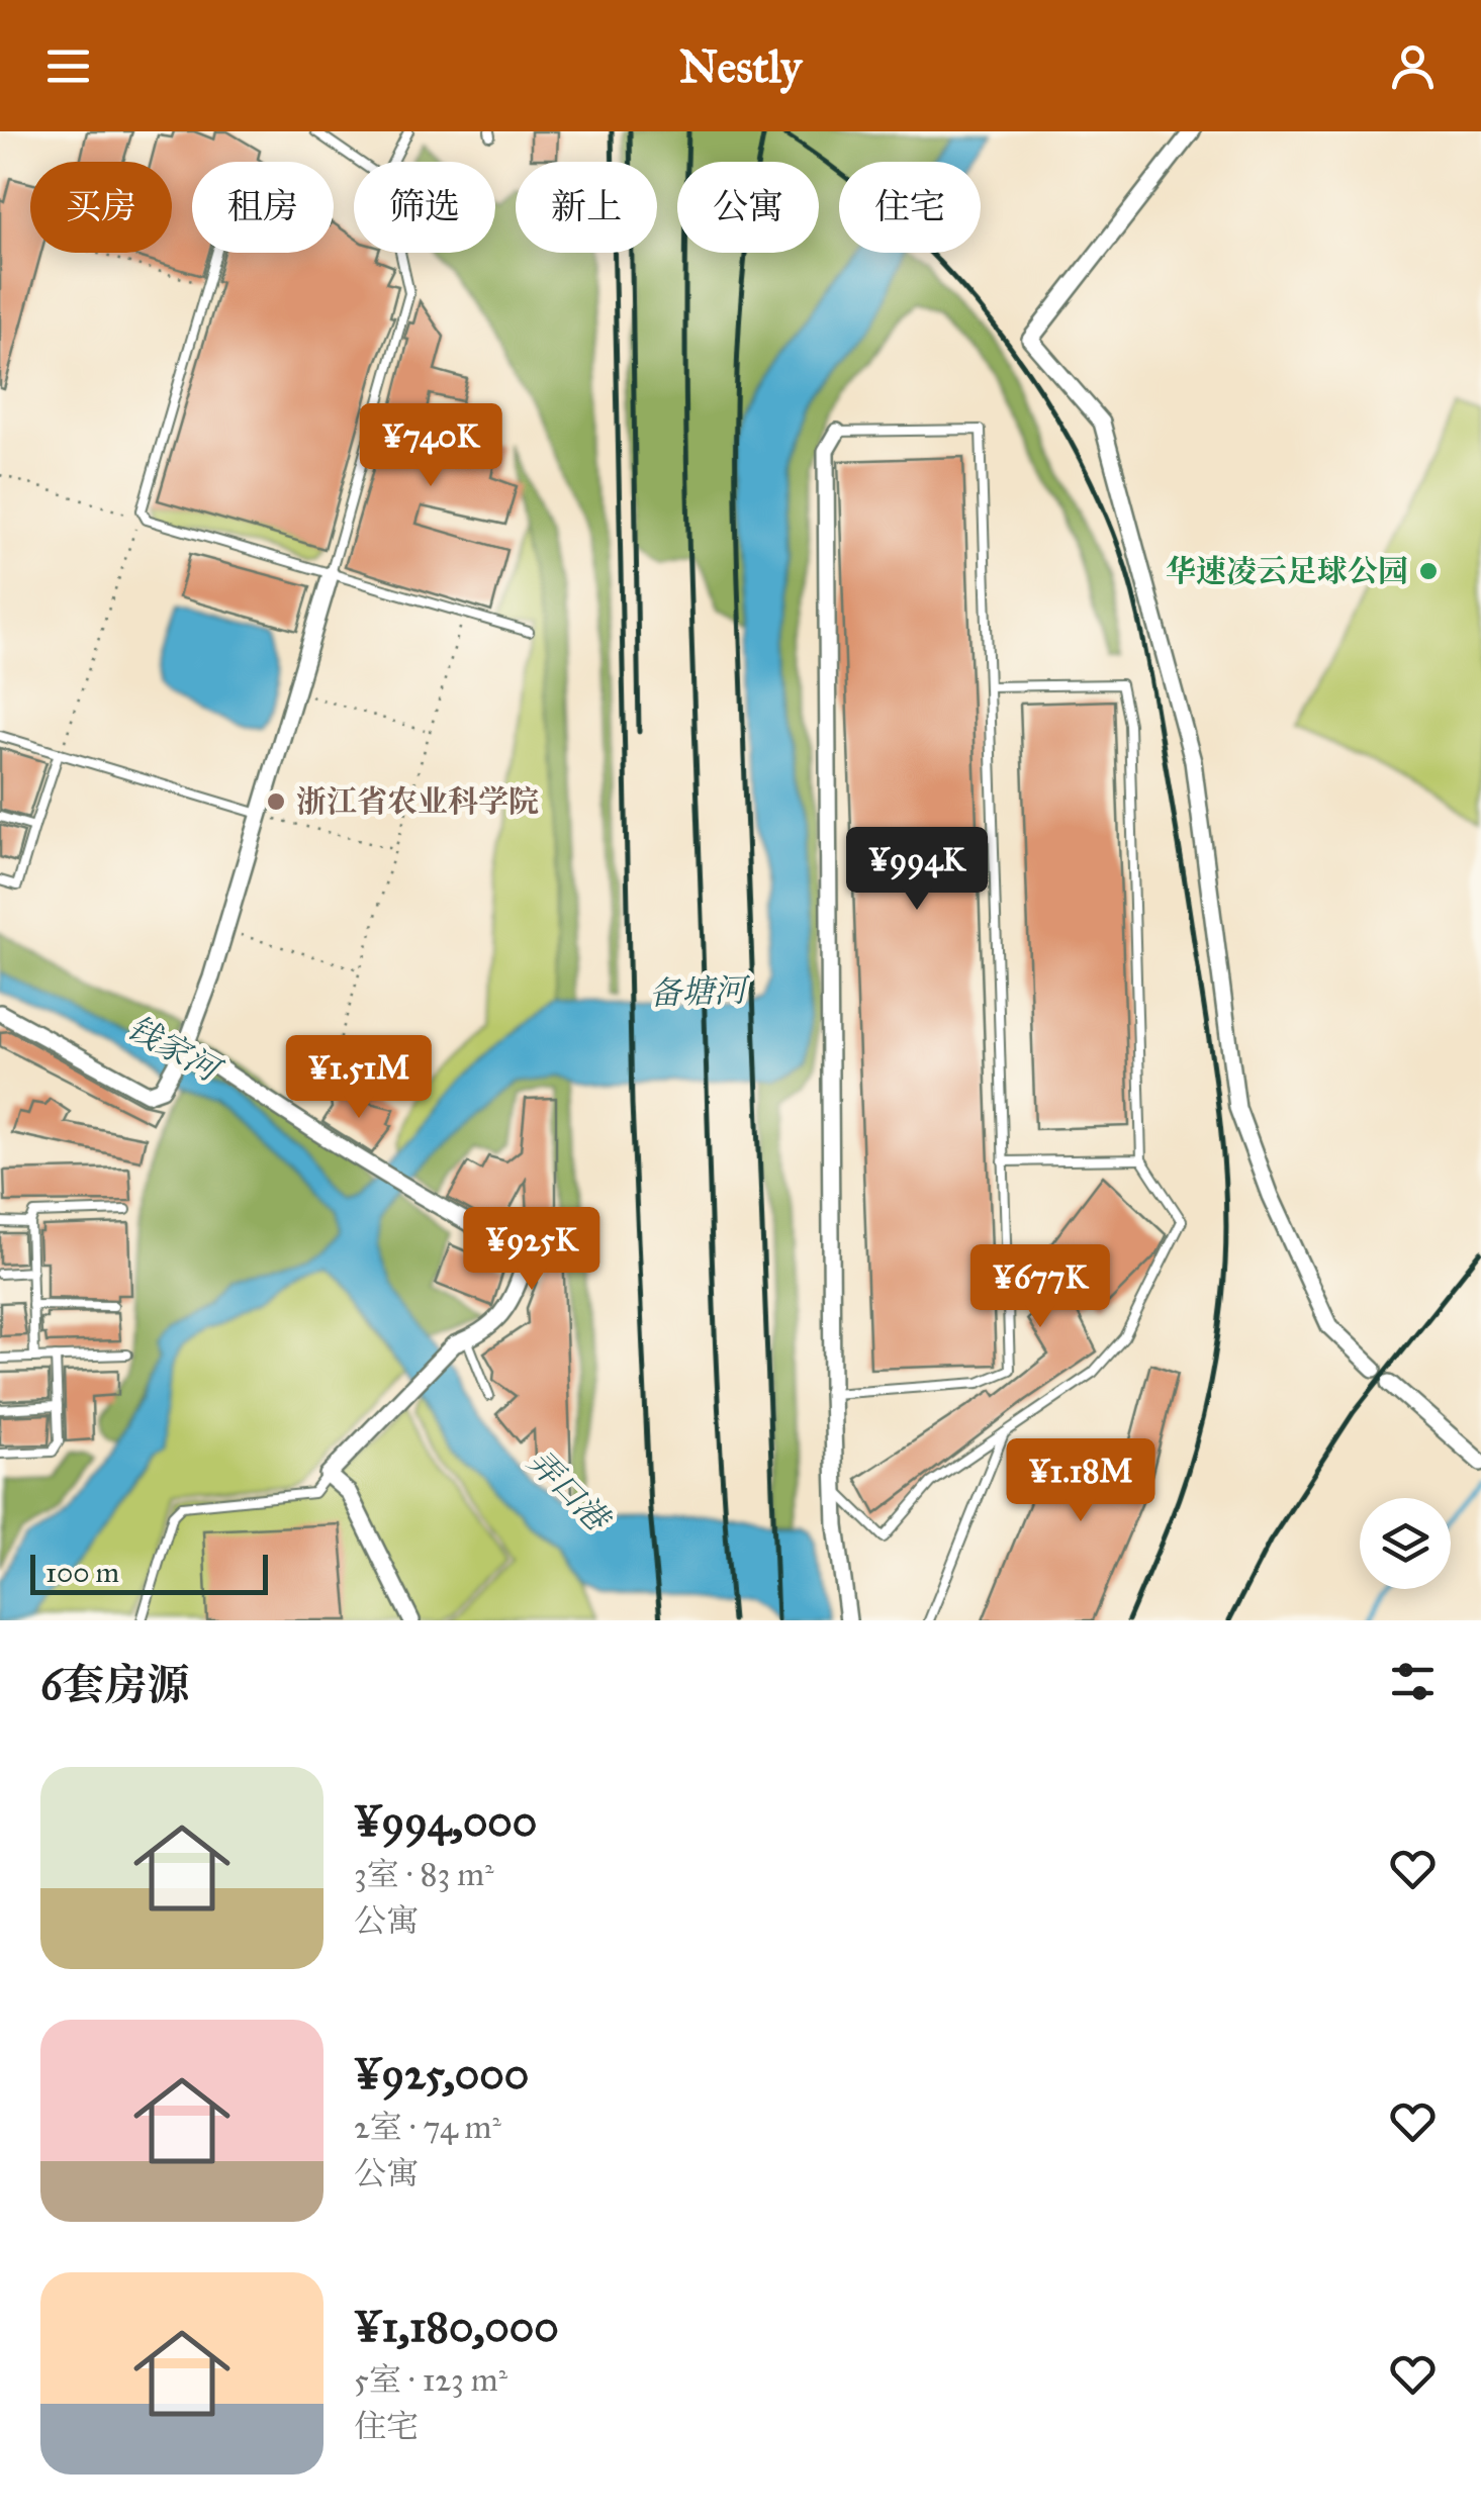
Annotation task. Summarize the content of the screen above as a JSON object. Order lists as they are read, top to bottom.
{
  "water": ["备塘河", "钱家河", "弄口港"],
  "places": ["华速凌云足球公园", "浙江省农业科学院"],
  "scale_bar": "100 m",
  "page": {
    "header": "Nestly",
    "chip": [
      "买房",
      "租房",
      "筛选",
      "新上",
      "公寓",
      "住宅"
    ],
    "price": [
      "¥740K",
      "¥994K",
      "¥1.51M",
      "¥925K",
      "¥677K",
      "¥1.18M"
    ],
    "scale": "100 m",
    "heading": "6套房源",
    "list": [
      {
        "name": "¥994,000",
        "note": "3室 · 83 m² · 公寓"
      },
      {
        "name": "¥925,000",
        "note": "2室 · 74 m² · 公寓"
      },
      {
        "name": "¥1,180,000",
        "note": "5室 · 123 m² · 住宅"
      }
    ]
  }
}
